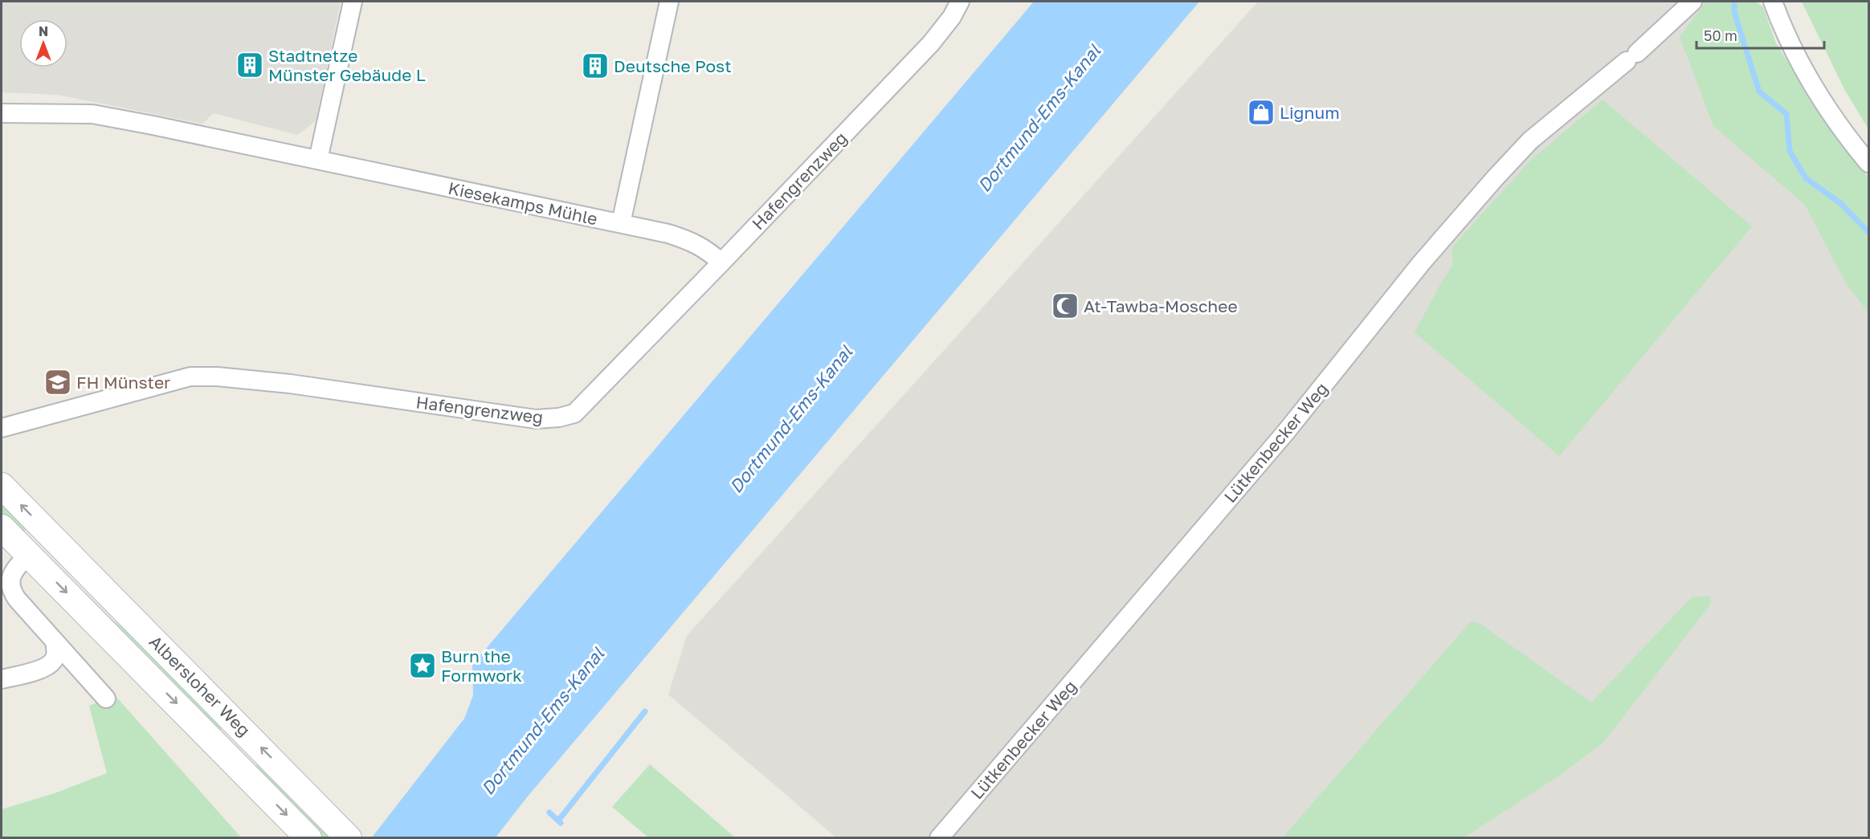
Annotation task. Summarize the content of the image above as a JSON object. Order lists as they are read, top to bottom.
{
  "streets": {
    "main road": ["Albersloher Weg"],
    "street": ["Hafengrenzweg", "Kiesekamps Mühle", "Lütkenbecker Weg"]
  },
  "crossings": [
    ["Hafengrenzweg", "Kiesekamps Mühle"]
  ],
  "water": ["Dortmund-Ems-Kanal"],
  "places": {
    "building": ["Stadtnetze Münster Gebäude L", "Deutsche Post"],
    "shop": ["Lignum"],
    "mosque": ["At-Tawba-Moschee"],
    "school or university": ["FH Münster"],
    "place": ["Burn the Formwork"]
  },
  "scale_bar": "50 m",
  "north": "top"
}
